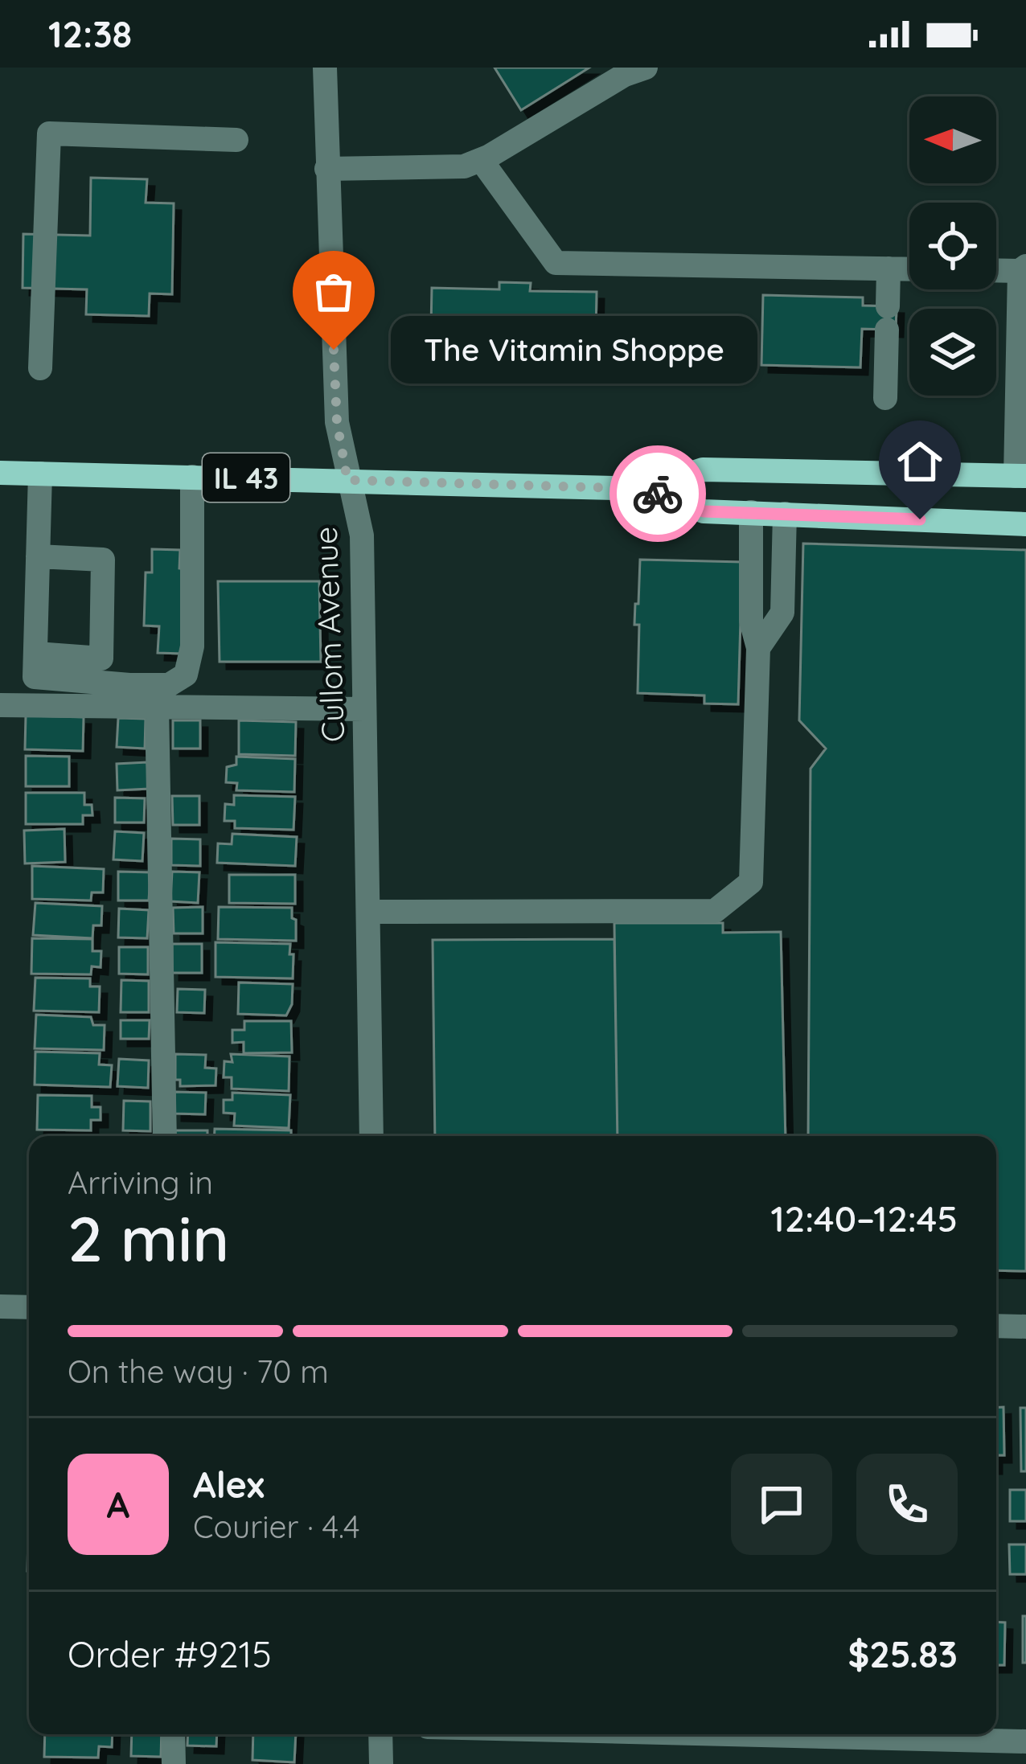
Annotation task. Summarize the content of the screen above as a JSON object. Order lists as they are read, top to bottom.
{
  "streets": {
    "main road": ["IL 43"],
    "street": ["Cullom Avenue"]
  },
  "crossings": [
    ["IL 43", "Cullom Avenue"]
  ],
  "places": ["The Vitamin Shoppe"],
  "north": "left",
  "page": {
    "status": "12:38",
    "bubble": "The Vitamin Shoppe",
    "heading": ["2 min", "Arriving in", "12:40–12:45"],
    "panel": [
      "Alex",
      "Courier · 4.4",
      "Order #9215",
      "$25.83"
    ],
    "bar": "On the way · 70 m",
    "round": "A"
  }
}
